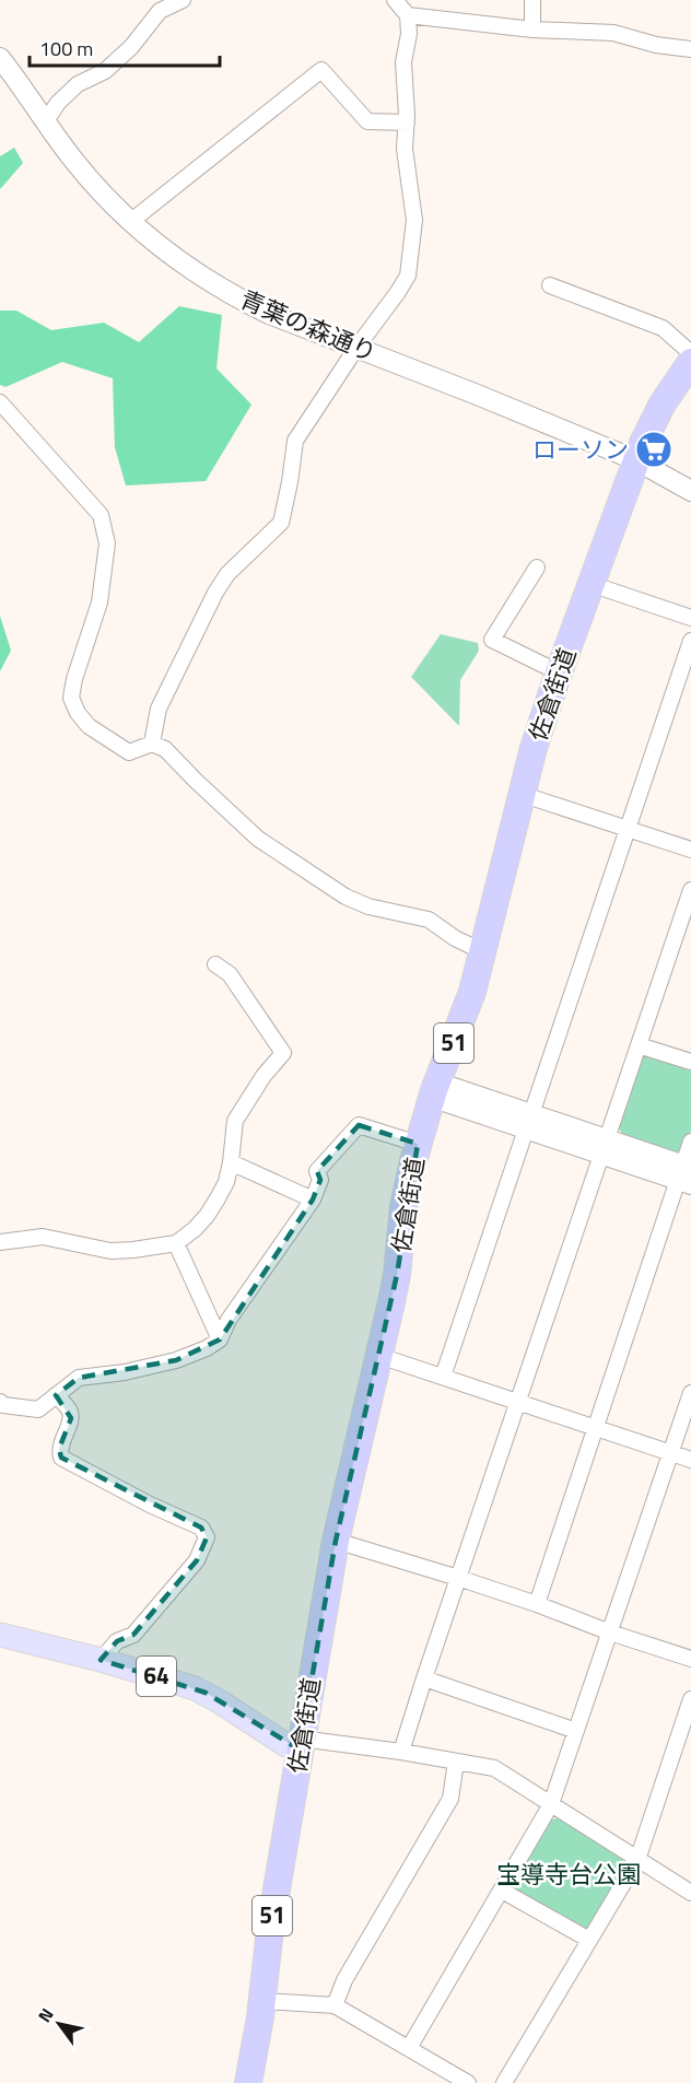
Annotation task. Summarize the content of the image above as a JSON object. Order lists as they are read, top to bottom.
{
  "streets": {
    "highway": ["佐倉街道", "51"],
    "main road": ["64"],
    "street": ["青葉の森通り"]
  },
  "crossings": [
    ["青葉の森通り", "佐倉街道"],
    ["佐倉街道", "64"]
  ],
  "parks": ["宝導寺台公園"],
  "places": {
    "supermarket": ["ローソン"]
  },
  "scale_bar": "100 m",
  "north": "top left"
}
